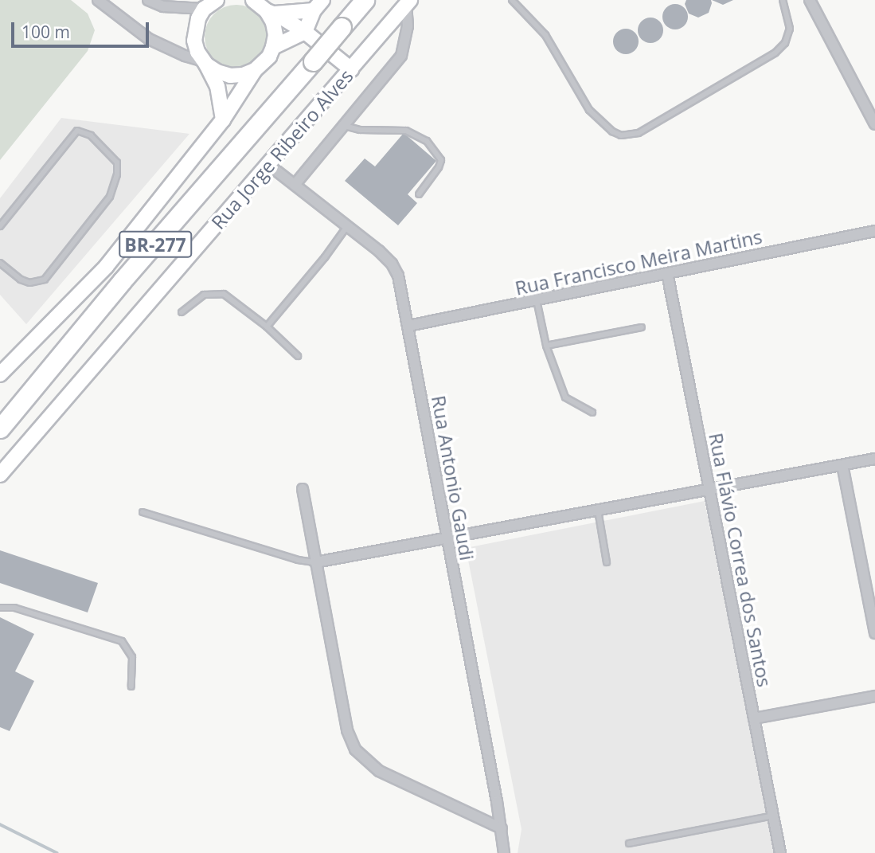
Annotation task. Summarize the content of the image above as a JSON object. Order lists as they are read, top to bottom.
{
  "streets": {
    "highway": ["BR-277"],
    "main road": ["Rua Jorge Ribeiro Alves"],
    "street": ["Rua Francisco Meira Martins", "Rua Antonio Gaudi", "Rua Flávio Correa dos Santos"]
  },
  "crossings": [
    ["Rua Jorge Ribeiro Alves", "Rua Antonio Gaudi"],
    ["Rua Francisco Meira Martins", "Rua Antonio Gaudi"],
    ["Rua Francisco Meira Martins", "Rua Flávio Correa dos Santos"]
  ],
  "scale_bar": "100 m"
}
